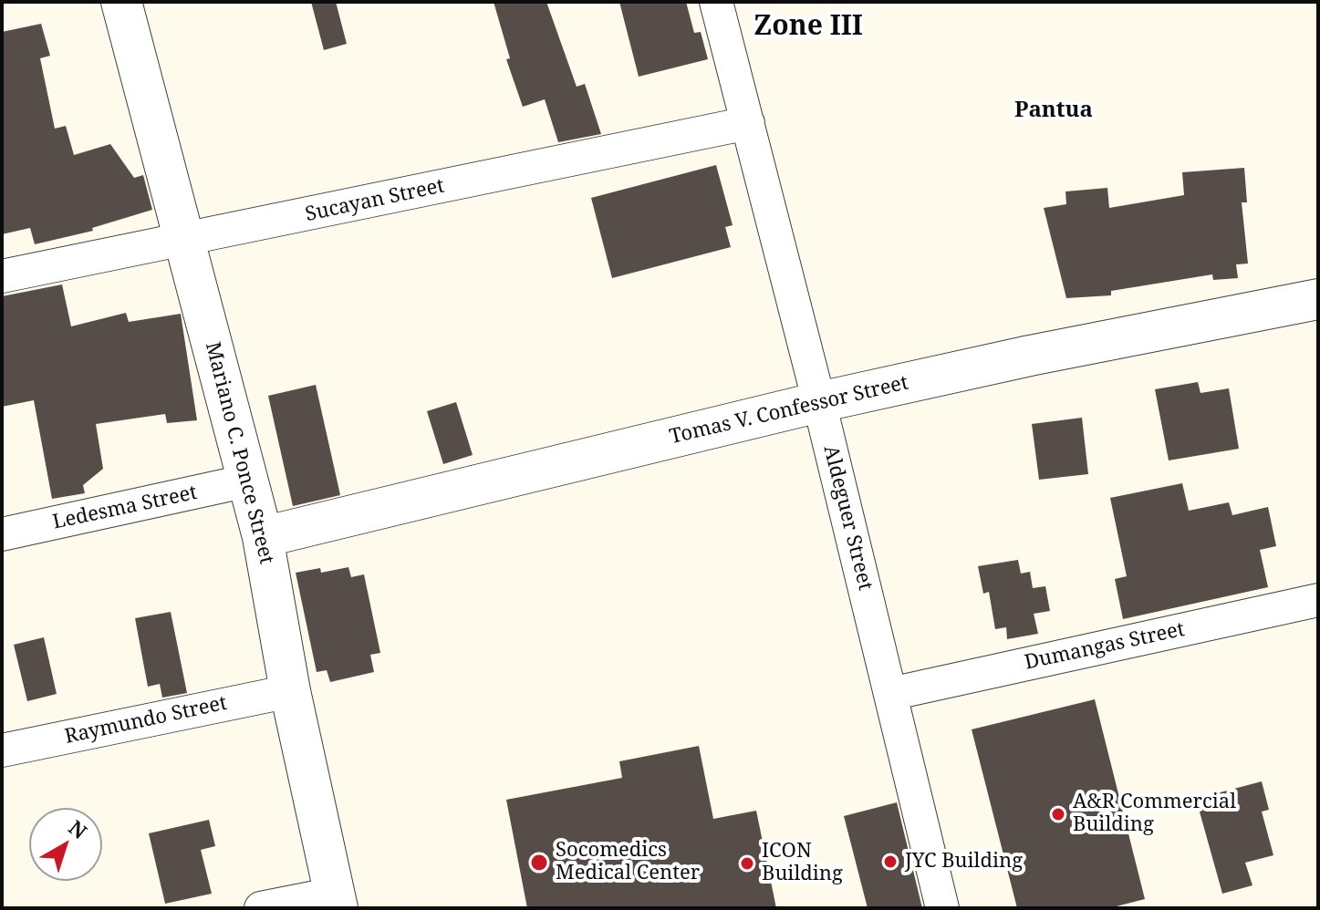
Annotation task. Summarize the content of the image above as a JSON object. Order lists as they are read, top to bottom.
{
  "streets": {
    "street": [
      "Sucayan Street",
      "Tomas V. Confessor Street",
      "Mariano C. Ponce Street",
      "Ledesma Street",
      "Aldeguer Street",
      "Dumangas Street",
      "Raymundo Street"
    ]
  },
  "crossings": [
    ["Sucayan Street", "Mariano C. Ponce Street"],
    ["Sucayan Street", "Aldeguer Street"],
    ["Tomas V. Confessor Street", "Mariano C. Ponce Street"],
    ["Tomas V. Confessor Street", "Aldeguer Street"],
    ["Mariano C. Ponce Street", "Ledesma Street"],
    ["Mariano C. Ponce Street", "Raymundo Street"],
    ["Aldeguer Street", "Dumangas Street"]
  ],
  "districts": ["Zone III", "Pantua"],
  "places": [
    "A&R Commercial Building",
    "JYC Building",
    "Socomedics Medical Center",
    "ICON Building"
  ],
  "north": "top right"
}
